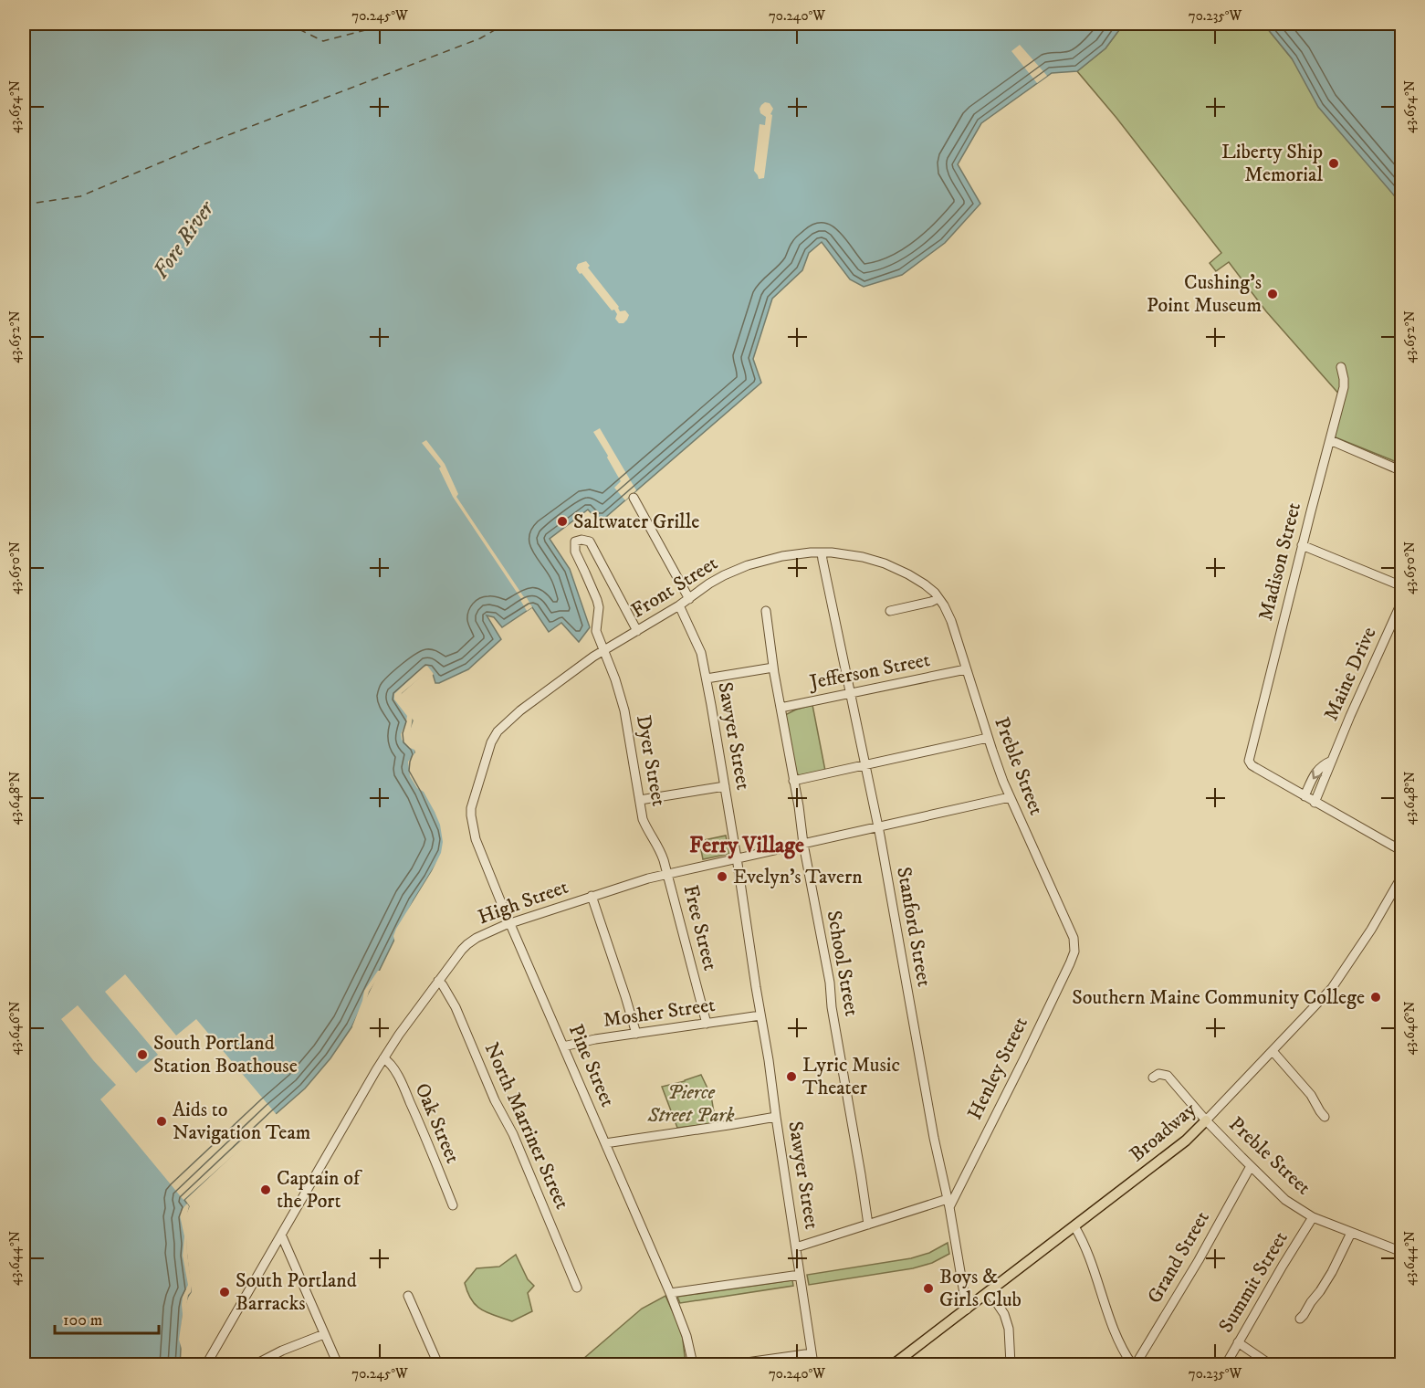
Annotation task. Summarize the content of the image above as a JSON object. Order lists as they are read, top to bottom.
{
  "streets": {
    "main road": ["Broadway"],
    "street": [
      "Madison Street",
      "Front Street",
      "Jefferson Street",
      "Maine Drive",
      "Sawyer Street",
      "Dyer Street",
      "Preble Street",
      "High Street",
      "Stanford Street",
      "Free Street",
      "School Street",
      "Mosher Street",
      "Pine Street",
      "Henley Street",
      "Oak Street",
      "North Marriner Street",
      "Grand Street",
      "Summit Street"
    ]
  },
  "crossings": [
    ["Madison Street", "Maine Drive"],
    ["Front Street", "Sawyer Street"],
    ["Front Street", "Dyer Street"],
    ["Front Street", "Preble Street"],
    ["Front Street", "Stanford Street"],
    ["Front Street", "Pine Street"],
    ["Jefferson Street", "Preble Street"],
    ["Jefferson Street", "Stanford Street"],
    ["Jefferson Street", "School Street"],
    ["Sawyer Street", "High Street"],
    ["Sawyer Street", "Mosher Street"],
    ["Dyer Street", "High Street"],
    ["Dyer Street", "Free Street"],
    ["Preble Street", "High Street"],
    ["Preble Street", "Henley Street"],
    ["Preble Street", "Broadway"],
    ["Preble Street", "Grand Street"],
    ["Preble Street", "Summit Street"],
    ["High Street", "Stanford Street"],
    ["High Street", "Free Street"],
    ["High Street", "School Street"],
    ["High Street", "Pine Street"],
    ["High Street", "Oak Street"],
    ["High Street", "North Marriner Street"],
    ["Stanford Street", "Henley Street"],
    ["Stanford Street", "Broadway"],
    ["Free Street", "Mosher Street"],
    ["Mosher Street", "Pine Street"]
  ],
  "districts": ["Ferry Village"],
  "water": ["Fore River"],
  "parks": ["Pierce Street Park"],
  "places": [
    "Liberty Ship Memorial",
    "Cushing's Point Museum",
    "Saltwater Grille",
    "Evelyn's Tavern",
    "Southern Maine Community College",
    "South Portland Station Boathouse",
    "Lyric Music Theater",
    "Aids to Navigation Team",
    "Captain of the Port",
    "Boys & Girls Club",
    "South Portland Barracks"
  ],
  "scale_bar": "100 m",
  "coordinates": [
    "70.245°W",
    "70.240°W",
    "70.235°W",
    "43.654°N",
    "43.652°N",
    "43.650°N",
    "43.648°N",
    "43.646°N",
    "43.644°N"
  ]
}
